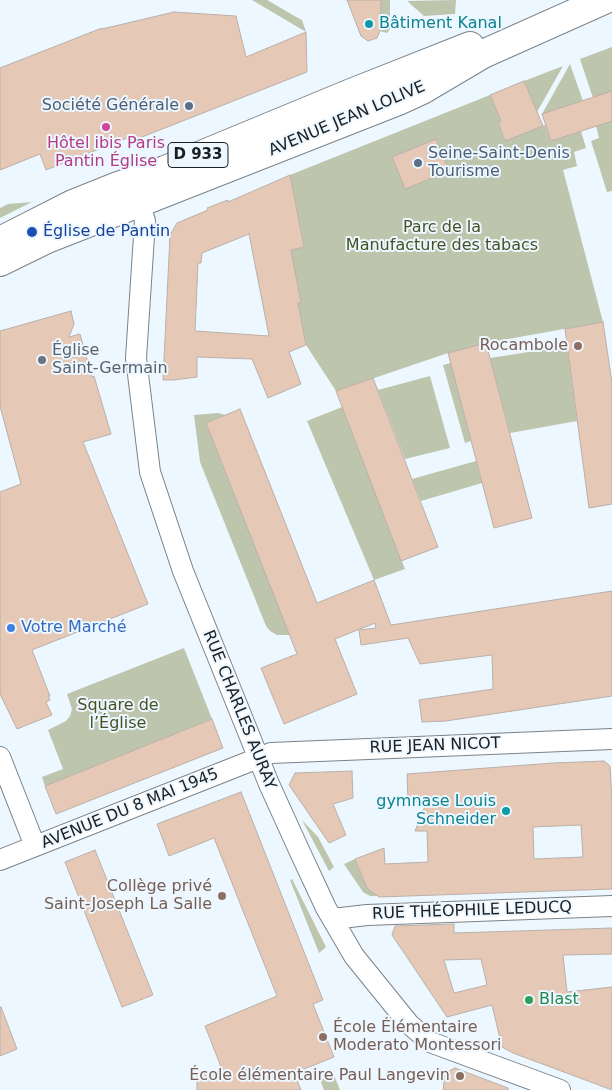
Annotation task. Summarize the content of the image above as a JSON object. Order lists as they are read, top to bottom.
{
  "streets": {
    "main road": ["AVENUE JEAN LOLIVE", "D 933"],
    "street": [
      "RUE CHARLES AURAY",
      "RUE JEAN NICOT",
      "AVENUE DU 8 MAI 1945",
      "RUE THÉOPHILE LEDUCQ"
    ]
  },
  "crossings": [
    ["AVENUE JEAN LOLIVE", "RUE CHARLES AURAY"],
    ["RUE CHARLES AURAY", "RUE JEAN NICOT"],
    ["RUE CHARLES AURAY", "AVENUE DU 8 MAI 1945"],
    ["RUE CHARLES AURAY", "RUE THÉOPHILE LEDUCQ"],
    ["RUE JEAN NICOT", "AVENUE DU 8 MAI 1945"]
  ],
  "parks": ["Parc de la Manufacture des tabacs", "Square de l’Église"],
  "places": [
    "Bâtiment Kanal",
    "Société Générale",
    "Hôtel ibis Paris Pantin Église",
    "Seine-Saint-Denis Tourisme",
    "Église de Pantin",
    "Rocambole",
    "Église Saint-Germain",
    "Votre Marché",
    "gymnase Louis Schneider",
    "Collège privé Saint-Joseph La Salle",
    "Blast",
    "École Élémentaire Moderato Montessori",
    "École élémentaire Paul Langevin"
  ]
}
